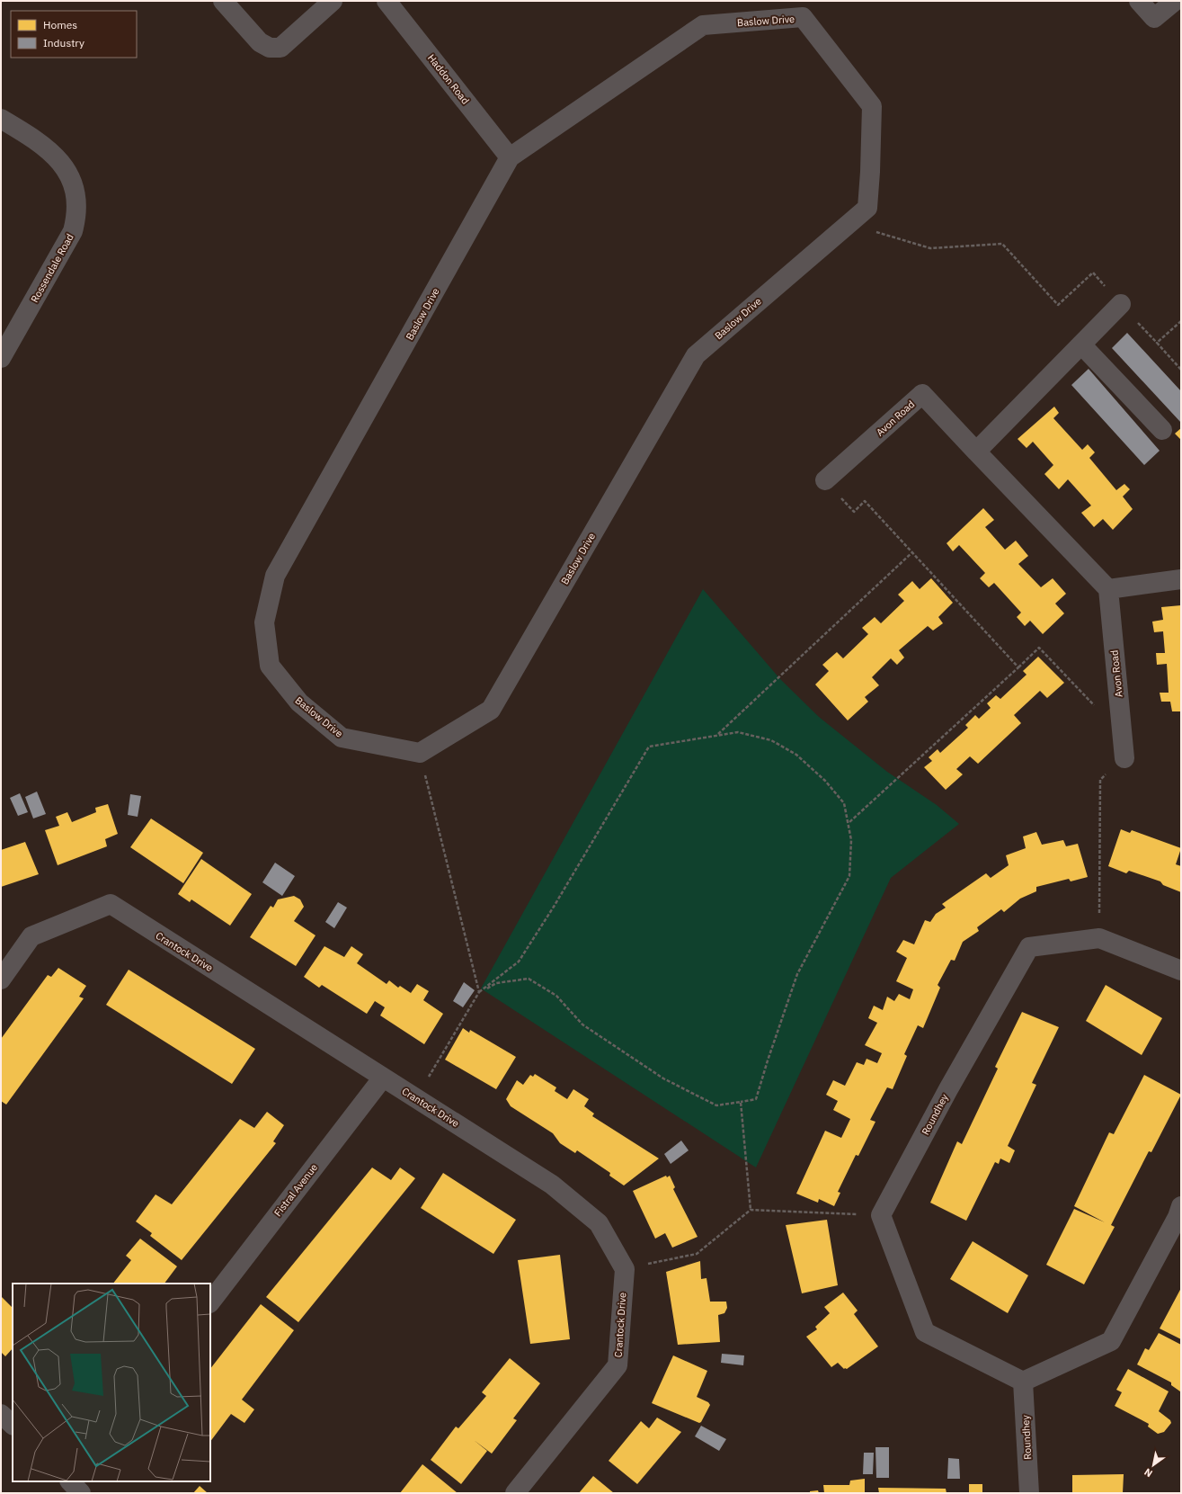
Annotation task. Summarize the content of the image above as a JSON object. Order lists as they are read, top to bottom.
{
  "streets": {
    "street": [
      "Baslow Drive",
      "Haddon Road",
      "Rossendale Road",
      "Avon Road",
      "Crantock Drive",
      "Roundhey",
      "Fistral Avenue"
    ]
  },
  "crossings": [
    ["Baslow Drive", "Haddon Road"],
    ["Crantock Drive", "Fistral Avenue"]
  ],
  "legend": ["Homes", "Industry"],
  "north": "bottom left"
}
